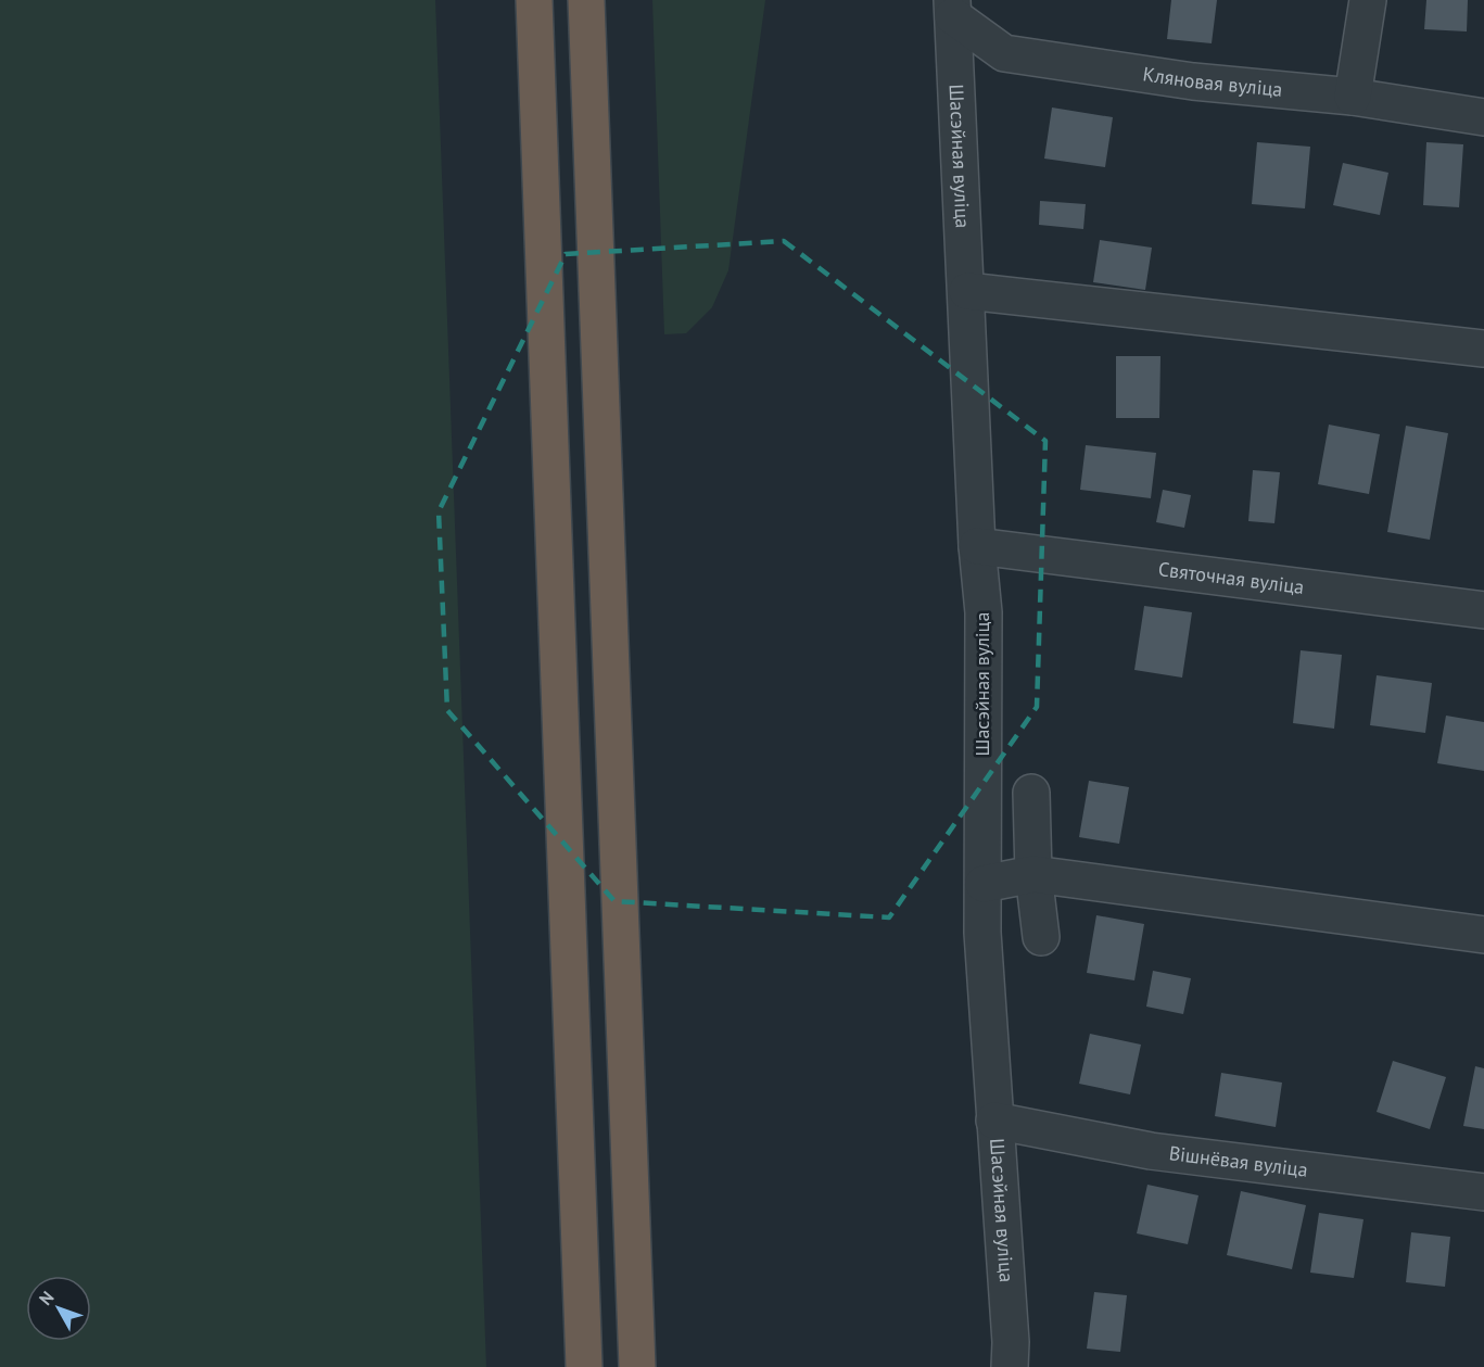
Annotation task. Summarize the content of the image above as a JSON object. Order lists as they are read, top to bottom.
{
  "streets": {
    "street": [
      "Кляновая вуліца",
      "Шасэйная вуліца",
      "Святочная вуліца",
      "Вішнёвая вуліца"
    ]
  },
  "crossings": [
    ["Кляновая вуліца", "Шасэйная вуліца"],
    ["Шасэйная вуліца", "Святочная вуліца"],
    ["Шасэйная вуліца", "Вішнёвая вуліца"]
  ],
  "north": "top left"
}
